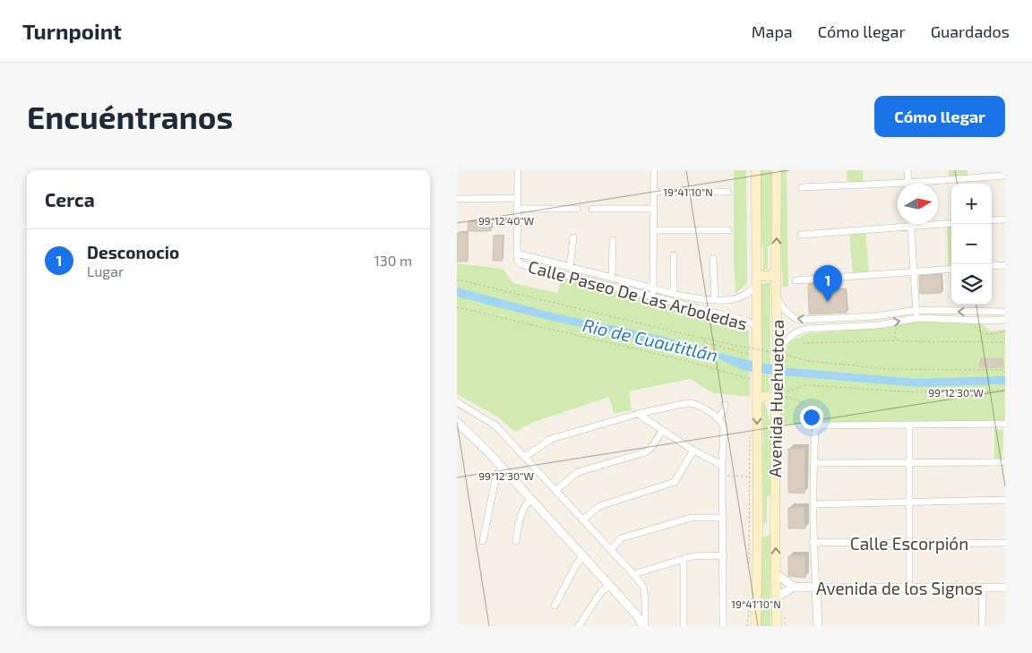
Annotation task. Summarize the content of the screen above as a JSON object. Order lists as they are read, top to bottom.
{
  "streets": {
    "main road": ["Avenida Huehuetoca"],
    "street": ["Calle Paseo De Las Arboledas", "Calle Escorpión", "Avenida de los Signos"]
  },
  "crossings": [
    ["Calle Paseo De Las Arboledas", "Avenida Huehuetoca"],
    ["Avenida Huehuetoca", "Avenida de los Signos"]
  ],
  "water": ["Rio de Cuautitlán"],
  "north": "right",
  "page": {
    "header": "Turnpoint",
    "nav": ["Mapa", "Cómo llegar", "Guardados"],
    "buttons": "Cómo llegar",
    "title": "Encuéntranos",
    "heading": "Cerca",
    "map_buttons": ["+", "−"],
    "list": [
      {
        "mark": "1",
        "name": "Desconocio",
        "note": "Lugar",
        "value": "130 m"
      }
    ],
    "pins": "1"
  },
  "coordinates": ["19°41'10\"N", "99°12'40\"W", "99°12'30\"W"]
}
